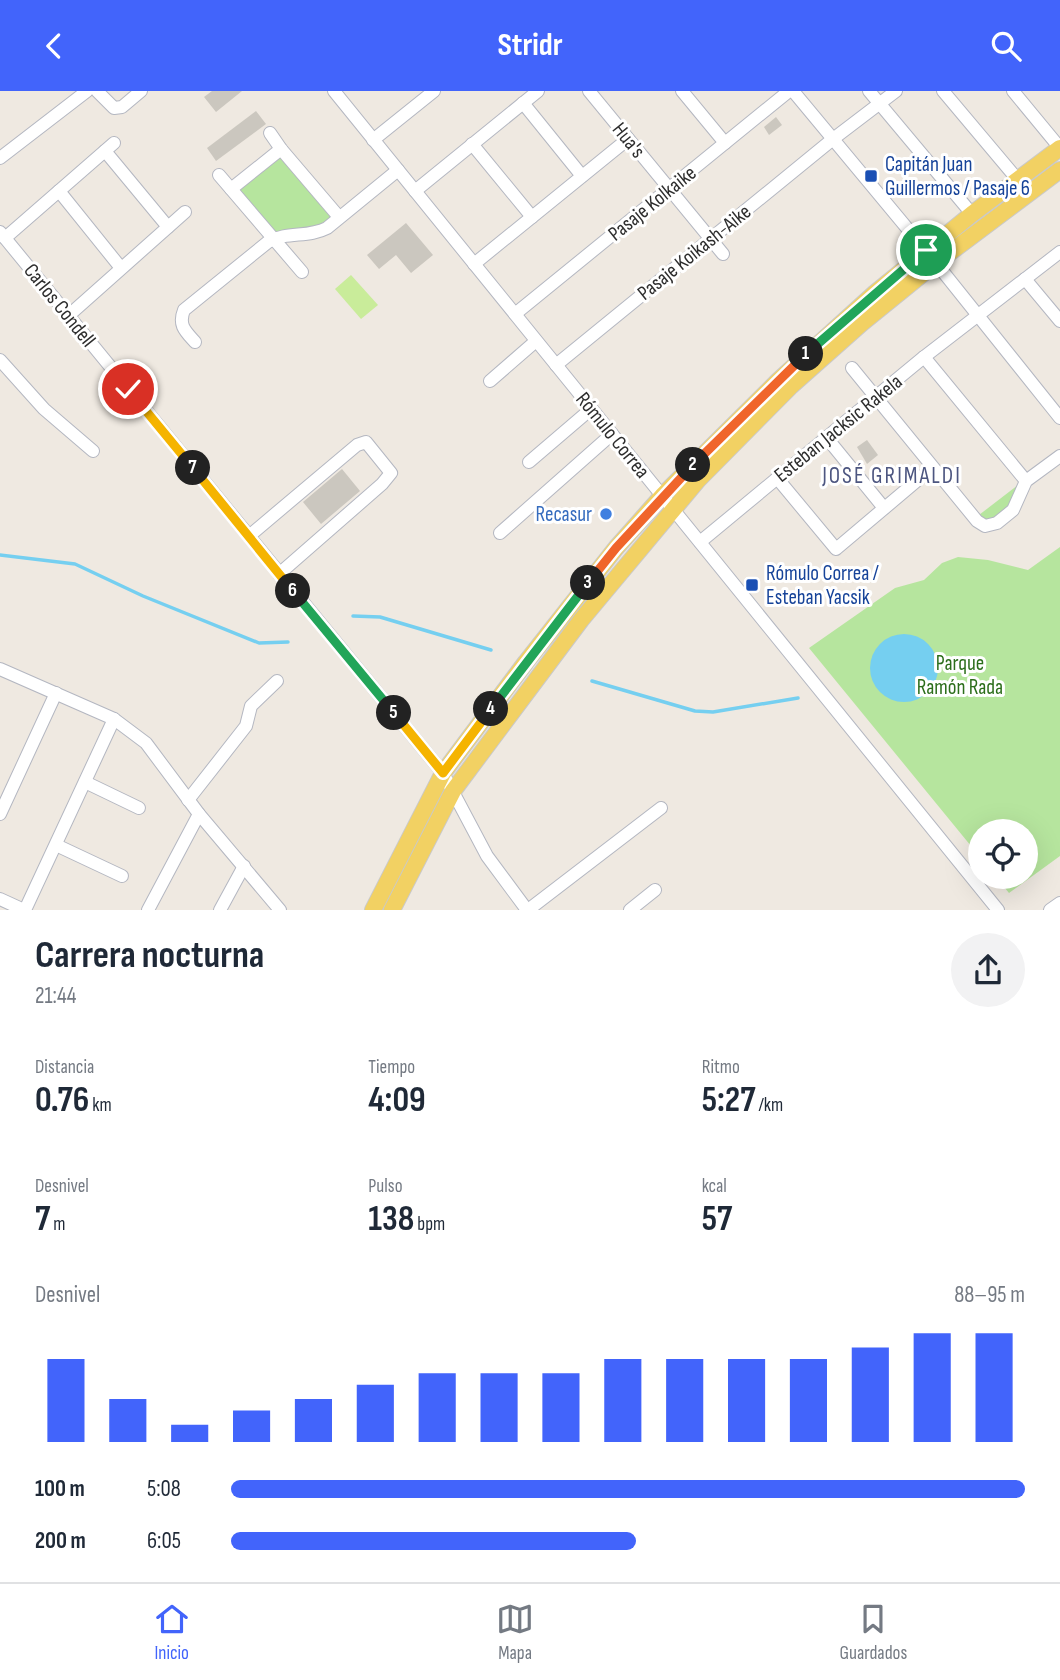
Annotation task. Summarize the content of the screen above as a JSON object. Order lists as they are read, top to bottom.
{
  "streets": {
    "street": [
      "Hua's",
      "Pasaje Kolkaike",
      "Pasaje Koikash-Aike",
      "Carlos Condell",
      "Esteban Jacksic Rakela",
      "Rómulo Correa"
    ]
  },
  "crossings": [
    ["Hua's", "Pasaje Kolkaike"],
    ["Hua's", "Pasaje Koikash-Aike"],
    ["Pasaje Kolkaike", "Rómulo Correa"],
    ["Pasaje Koikash-Aike", "Rómulo Correa"],
    ["Esteban Jacksic Rakela", "Rómulo Correa"]
  ],
  "districts": ["JOSÉ GRIMALDI"],
  "parks": ["Parque Ramón Rada"],
  "places": {
    "transit": ["Capitán Juan Guillermos / Pasaje 6", "Rómulo Correa / Esteban Yacsik"],
    "other": ["Recasur"]
  },
  "page": {
    "header": "Stridr",
    "pins": [
      "1",
      "2",
      "7",
      "3",
      "6",
      "4",
      "5"
    ],
    "heading": ["Carrera nocturna", "21:44"],
    "stats": [
      ["Distancia", "0.76 km"],
      ["Tiempo", "4:09"],
      ["Ritmo", "5:27 /km"],
      ["Desnivel", "7 m"],
      ["Pulso", "138 bpm"],
      ["kcal", "57"]
    ],
    "chart": ["Desnivel", "88–95 m"],
    "list": [
      {
        "name": "100 m",
        "note": "5:08"
      },
      {
        "name": "200 m",
        "note": "6:05"
      }
    ],
    "tabs": ["Inicio", "Mapa", "Guardados"]
  }
}
